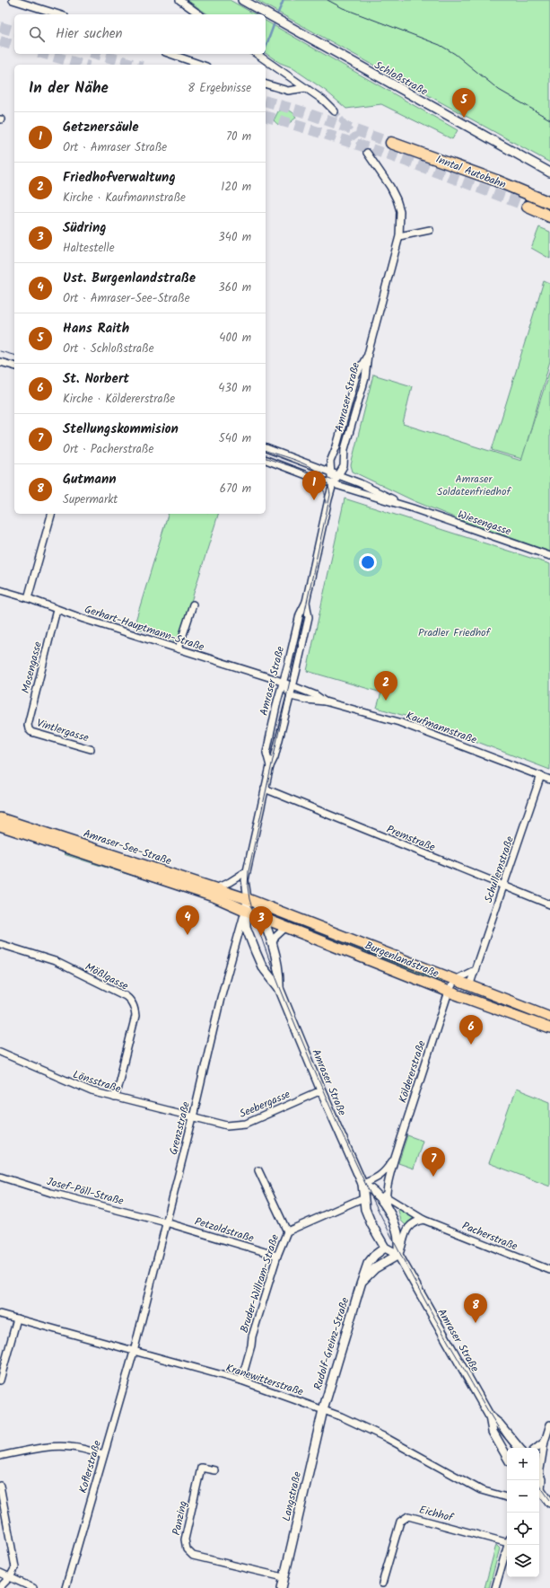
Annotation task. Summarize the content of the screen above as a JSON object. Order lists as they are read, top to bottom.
{
  "streets": {
    "highway": ["Inntal Autobahn"],
    "main road": ["Amraser-See-Straße", "Burgenlandstraße"],
    "street": [
      "Schloßstraße",
      "Amraser Straße",
      "Wiesengasse",
      "Gerhart-Hauptmann-Straße",
      "Mosengasse",
      "Kaufmannstraße",
      "Vintlergasse",
      "Premstraße",
      "Schullernstraße",
      "Mößlgasse",
      "Köldererstraße",
      "Lönsstraße",
      "Seebergasse",
      "Grenzstraße",
      "Josef-Pöll-Straße",
      "Petzoldstraße",
      "Pacherstraße",
      "Bruder-Willram-Straße",
      "Rudolf-Greinz-Straße",
      "Kranewitterstraße",
      "Koflerstraße",
      "Langstraße",
      "Eichhof",
      "Panzing"
    ]
  },
  "crossings": [
    ["Amraser Straße", "Wiesengasse"],
    ["Amraser Straße", "Gerhart-Hauptmann-Straße"],
    ["Amraser Straße", "Kaufmannstraße"],
    ["Amraser Straße", "Premstraße"],
    ["Amraser Straße", "Amraser-See-Straße"],
    ["Amraser Straße", "Burgenlandstraße"],
    ["Amraser Straße", "Köldererstraße"],
    ["Amraser Straße", "Seebergasse"],
    ["Amraser Straße", "Grenzstraße"],
    ["Amraser Straße", "Pacherstraße"],
    ["Amraser Straße", "Bruder-Willram-Straße"],
    ["Amraser Straße", "Rudolf-Greinz-Straße"],
    ["Gerhart-Hauptmann-Straße", "Mosengasse"],
    ["Gerhart-Hauptmann-Straße", "Kaufmannstraße"],
    ["Mosengasse", "Vintlergasse"],
    ["Kaufmannstraße", "Schullernstraße"],
    ["Premstraße", "Schullernstraße"],
    ["Amraser-See-Straße", "Burgenlandstraße"],
    ["Amraser-See-Straße", "Grenzstraße"],
    ["Schullernstraße", "Burgenlandstraße"],
    ["Burgenlandstraße", "Köldererstraße"],
    ["Burgenlandstraße", "Grenzstraße"],
    ["Mößlgasse", "Lönsstraße"],
    ["Köldererstraße", "Pacherstraße"],
    ["Lönsstraße", "Seebergasse"],
    ["Lönsstraße", "Grenzstraße"],
    ["Seebergasse", "Grenzstraße"],
    ["Grenzstraße", "Josef-Pöll-Straße"],
    ["Grenzstraße", "Petzoldstraße"],
    ["Grenzstraße", "Kranewitterstraße"],
    ["Grenzstraße", "Koflerstraße"],
    ["Josef-Pöll-Straße", "Petzoldstraße"],
    ["Petzoldstraße", "Bruder-Willram-Straße"],
    ["Bruder-Willram-Straße", "Kranewitterstraße"],
    ["Rudolf-Greinz-Straße", "Kranewitterstraße"],
    ["Rudolf-Greinz-Straße", "Langstraße"],
    ["Kranewitterstraße", "Koflerstraße"],
    ["Kranewitterstraße", "Langstraße"],
    ["Langstraße", "Panzing"]
  ],
  "parks": ["Amraser Soldatenfriedhof", "Pradler Friedhof"],
  "page": {
    "search": "Hier suchen",
    "heading": ["In der Nähe", "8 Ergebnisse"],
    "pins": [
      "5",
      "1",
      "2",
      "4",
      "3",
      "6",
      "7",
      "8"
    ],
    "list": [
      {
        "mark": "1",
        "name": "Getznersäule",
        "note": "Ort · Amraser Straße",
        "value": "70 m"
      },
      {
        "mark": "2",
        "name": "Friedhofverwaltung",
        "note": "Kirche · Kaufmannstraße",
        "value": "120 m"
      },
      {
        "mark": "3",
        "name": "Südring",
        "note": "Haltestelle",
        "value": "340 m"
      },
      {
        "mark": "4",
        "name": "Ust. Burgenlandstraße",
        "note": "Ort · Amraser-See-Straße",
        "value": "360 m"
      },
      {
        "mark": "5",
        "name": "Hans Raith",
        "note": "Ort · Schloßstraße",
        "value": "400 m"
      },
      {
        "mark": "6",
        "name": "St. Norbert",
        "note": "Kirche · Köldererstraße",
        "value": "430 m"
      },
      {
        "mark": "7",
        "name": "Stellungskommision",
        "note": "Ort · Pacherstraße",
        "value": "540 m"
      },
      {
        "mark": "8",
        "name": "Gutmann",
        "note": "Supermarkt",
        "value": "670 m"
      }
    ],
    "map_buttons": ["+", "−"]
  }
}
